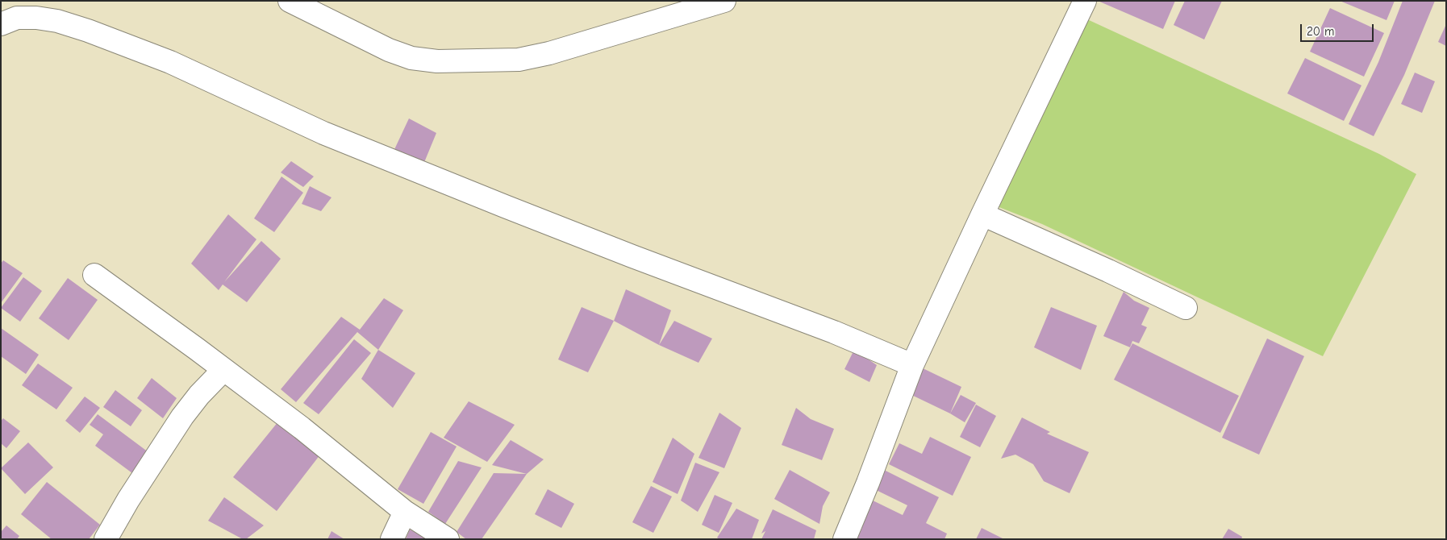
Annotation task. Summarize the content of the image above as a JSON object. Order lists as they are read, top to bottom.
{
  "scale_bar": "20 m"
}
